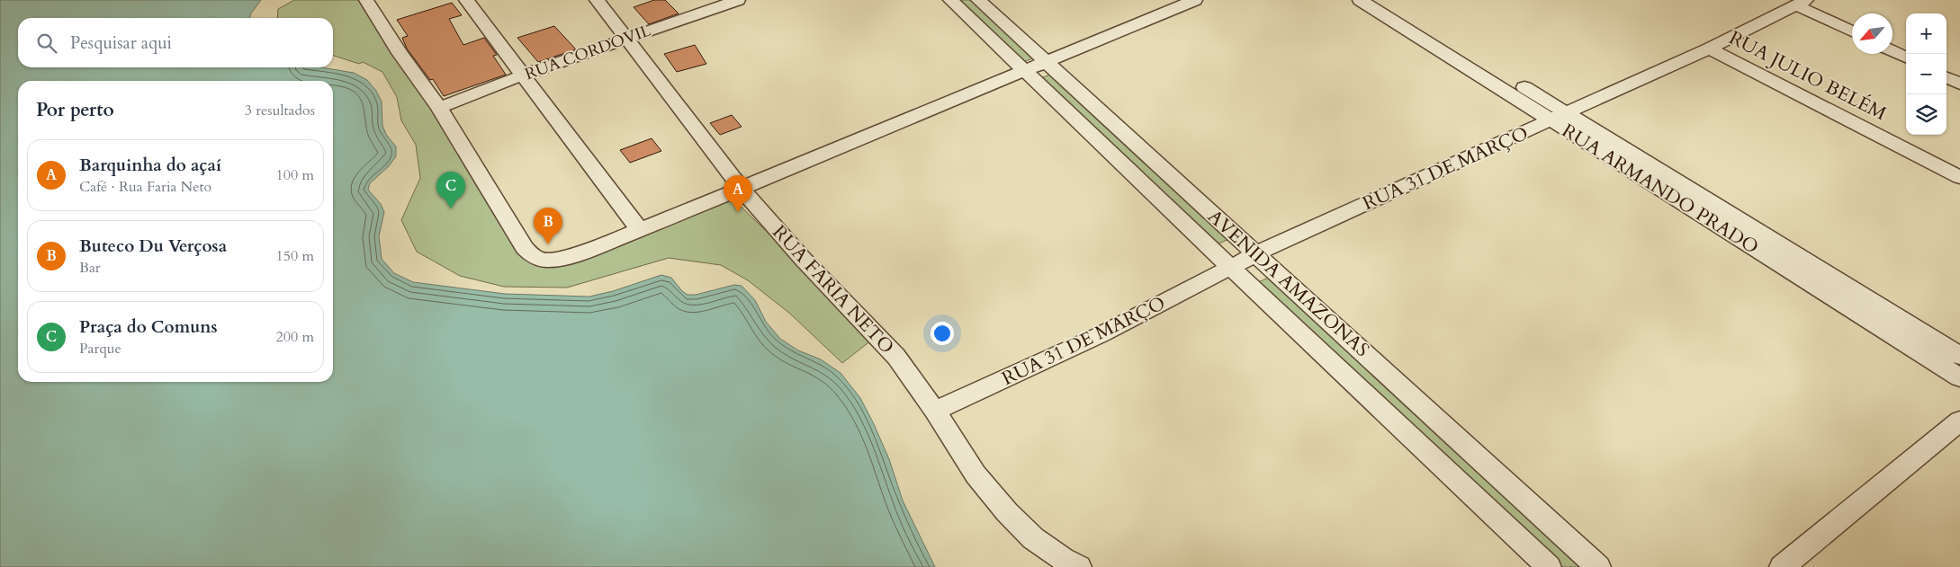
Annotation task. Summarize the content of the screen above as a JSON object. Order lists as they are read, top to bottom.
{
  "streets": {
    "street": [
      "RUA CORDOVIL",
      "RUA JULIO BELÉM",
      "RUA 31 DE MARÇO",
      "RUA ARMANDO PRADO",
      "AVENIDA AMAZONAS",
      "RUA FARIA NETO"
    ]
  },
  "crossings": [
    ["RUA CORDOVIL", "RUA FARIA NETO"],
    ["RUA JULIO BELÉM", "RUA 31 DE MARÇO"],
    ["RUA 31 DE MARÇO", "RUA ARMANDO PRADO"],
    ["RUA 31 DE MARÇO", "AVENIDA AMAZONAS"],
    ["RUA 31 DE MARÇO", "RUA FARIA NETO"]
  ],
  "north": "bottom left",
  "page": {
    "map_buttons": ["+", "−"],
    "search": "Pesquisar aqui",
    "heading": ["Por perto", "3 resultados"],
    "list": [
      {
        "mark": "A",
        "name": "Barquinha do açaí",
        "note": "Café · Rua Faria Neto",
        "value": "100 m"
      },
      {
        "mark": "B",
        "name": "Buteco Du Verçosa",
        "note": "Bar",
        "value": "150 m"
      },
      {
        "mark": "C",
        "name": "Praça do Comuns",
        "note": "Parque",
        "value": "200 m"
      }
    ],
    "pins": ["C", "A", "B"]
  }
}
